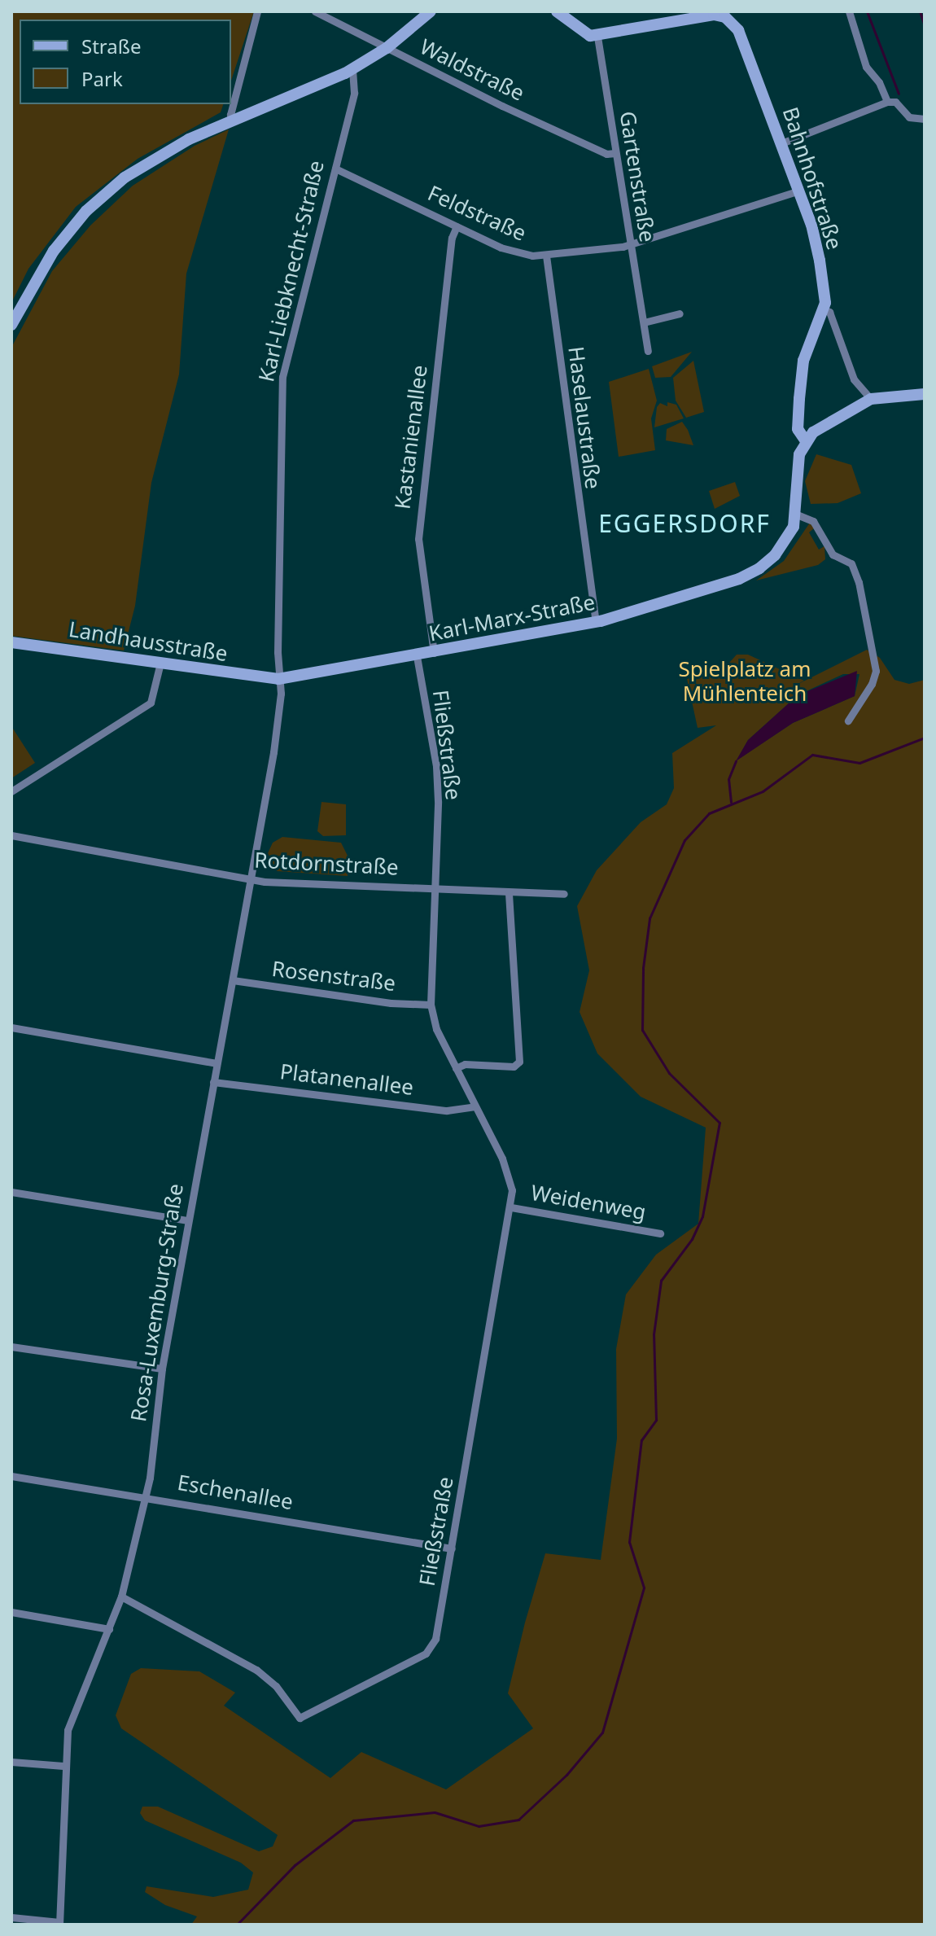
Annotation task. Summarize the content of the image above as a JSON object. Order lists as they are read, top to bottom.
{
  "streets": {
    "main road": ["Bahnhofstraße", "Karl-Marx-Straße", "Landhausstraße"],
    "street": [
      "Waldstraße",
      "Gartenstraße",
      "Feldstraße",
      "Karl-Liebknecht-Straße",
      "Haselaustraße",
      "Kastanienallee",
      "Fließstraße",
      "Rotdornstraße",
      "Rosenstraße",
      "Platanenallee",
      "Weidenweg",
      "Rosa-Luxemburg-Straße",
      "Eschenallee"
    ]
  },
  "crossings": [
    ["Waldstraße", "Gartenstraße"],
    ["Gartenstraße", "Feldstraße"],
    ["Bahnhofstraße", "Feldstraße"],
    ["Feldstraße", "Karl-Liebknecht-Straße"],
    ["Feldstraße", "Haselaustraße"],
    ["Feldstraße", "Kastanienallee"],
    ["Karl-Liebknecht-Straße", "Karl-Marx-Straße"],
    ["Karl-Liebknecht-Straße", "Landhausstraße"],
    ["Karl-Liebknecht-Straße", "Rosa-Luxemburg-Straße"],
    ["Haselaustraße", "Karl-Marx-Straße"],
    ["Kastanienallee", "Karl-Marx-Straße"],
    ["Karl-Marx-Straße", "Landhausstraße"],
    ["Karl-Marx-Straße", "Fließstraße"],
    ["Karl-Marx-Straße", "Rosa-Luxemburg-Straße"],
    ["Landhausstraße", "Rosa-Luxemburg-Straße"],
    ["Fließstraße", "Rotdornstraße"],
    ["Fließstraße", "Rosenstraße"],
    ["Fließstraße", "Platanenallee"],
    ["Fließstraße", "Weidenweg"],
    ["Fließstraße", "Rosa-Luxemburg-Straße"],
    ["Fließstraße", "Eschenallee"],
    ["Rotdornstraße", "Rosa-Luxemburg-Straße"],
    ["Rosenstraße", "Rosa-Luxemburg-Straße"],
    ["Platanenallee", "Rosa-Luxemburg-Straße"],
    ["Rosa-Luxemburg-Straße", "Eschenallee"]
  ],
  "districts": ["EGGERSDORF"],
  "parks": ["Spielplatz am Mühlenteich"],
  "legend": ["Straße", "Park"]
}
